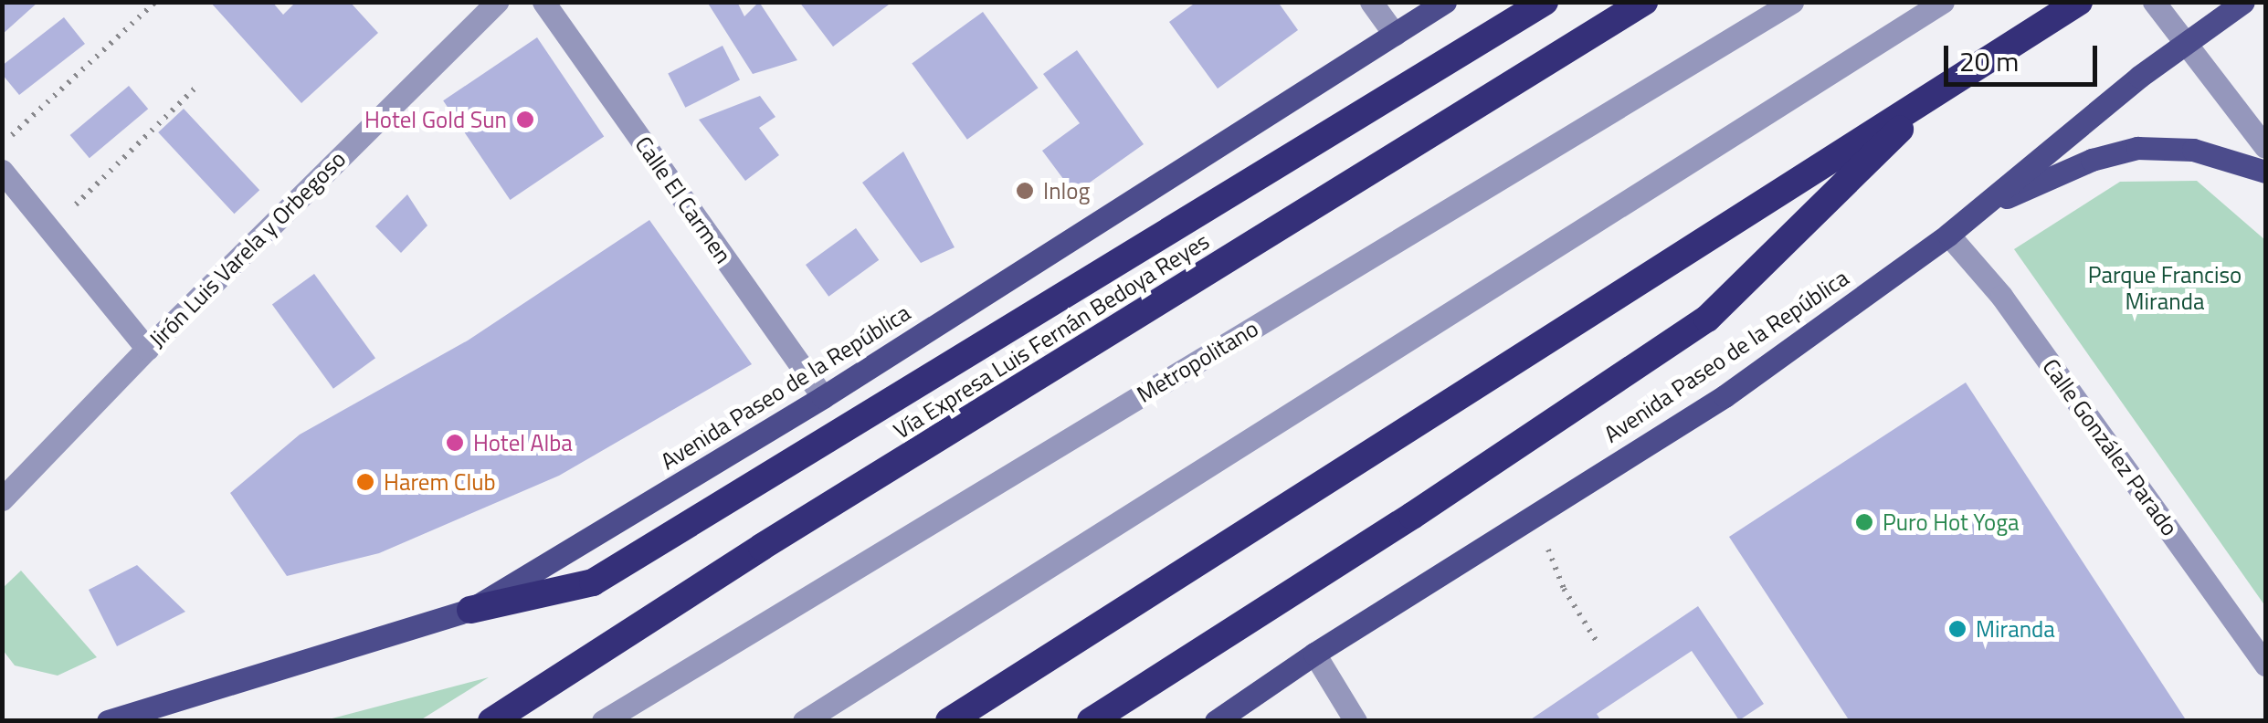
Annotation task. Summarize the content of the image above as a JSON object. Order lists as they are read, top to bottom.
{
  "streets": {
    "highway": ["Vía Expresa Luis Fernán Bedoya Reyes"],
    "main road": ["Avenida Paseo de la República"],
    "street": [
      "Calle El Carmen",
      "Jirón Luis Varela y Orbegoso",
      "Metropolitano",
      "Calle González Parado"
    ]
  },
  "crossings": [
    ["Calle El Carmen", "Avenida Paseo de la República"],
    ["Avenida Paseo de la República", "Calle González Parado"]
  ],
  "parks": ["Parque Franciso Miranda"],
  "places": [
    "Hotel Gold Sun",
    "Inlog",
    "Hotel Alba",
    "Harem Club",
    "Puro Hot Yoga",
    "Miranda"
  ],
  "scale_bar": "20 m"
}
